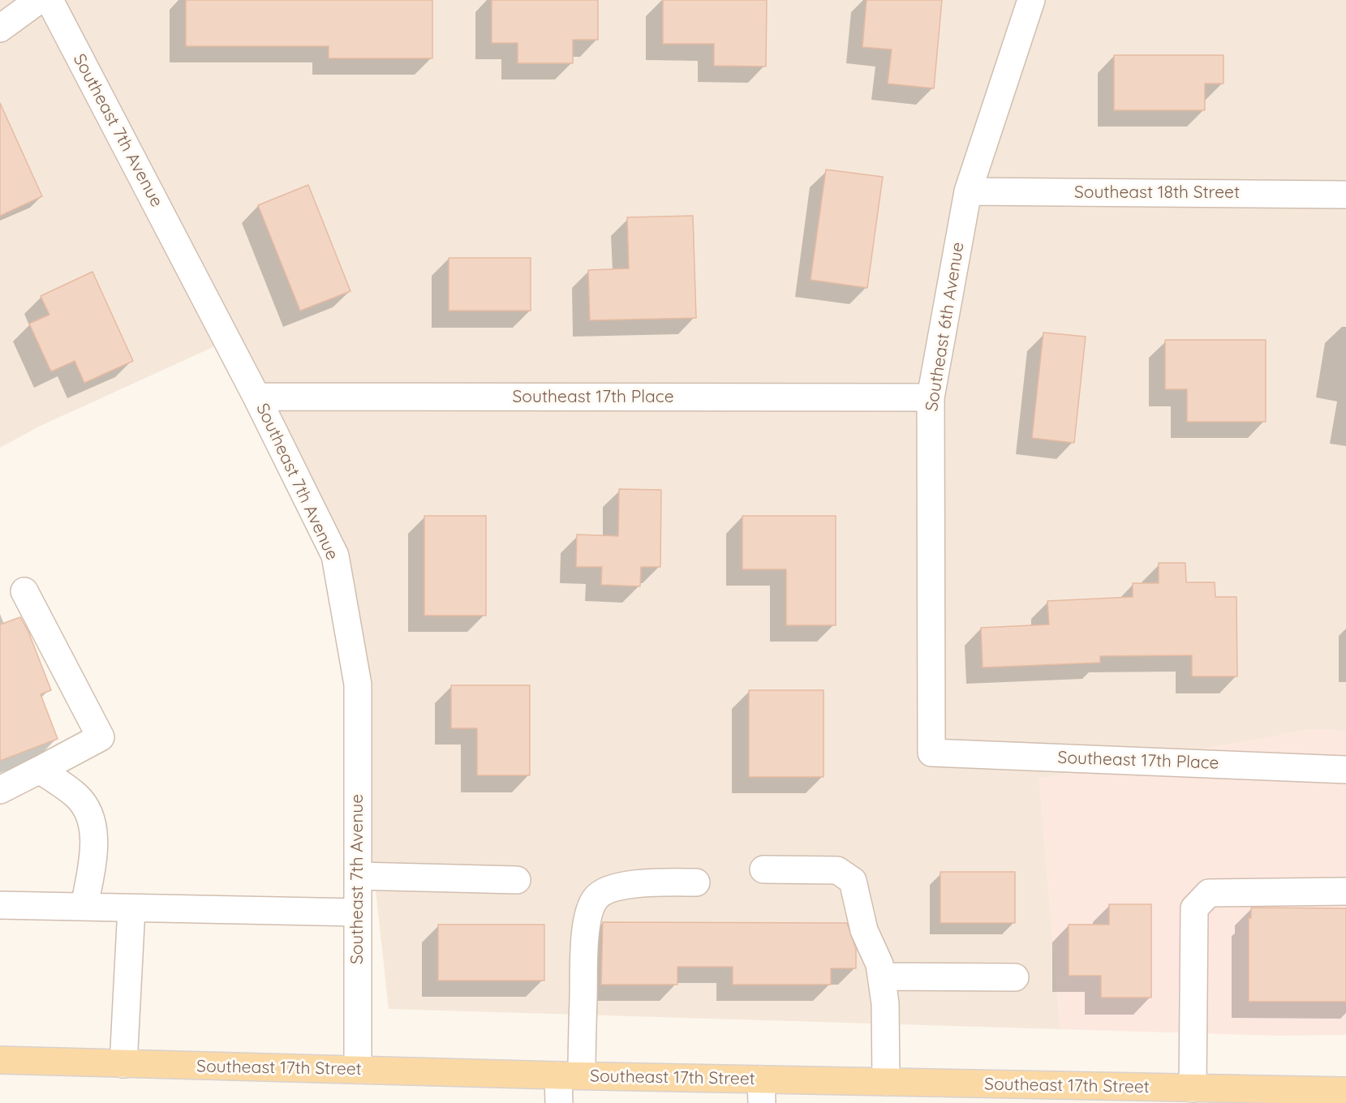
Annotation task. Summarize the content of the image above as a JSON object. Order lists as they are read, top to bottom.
{
  "streets": {
    "main road": ["Southeast 17th Street"],
    "street": [
      "Southeast 7th Avenue",
      "Southeast 18th Street",
      "Southeast 6th Avenue",
      "Southeast 17th Place"
    ]
  },
  "crossings": [
    ["Southeast 7th Avenue", "Southeast 17th Place"],
    ["Southeast 7th Avenue", "Southeast 17th Street"],
    ["Southeast 18th Street", "Southeast 6th Avenue"],
    ["Southeast 6th Avenue", "Southeast 17th Place"]
  ]
}
